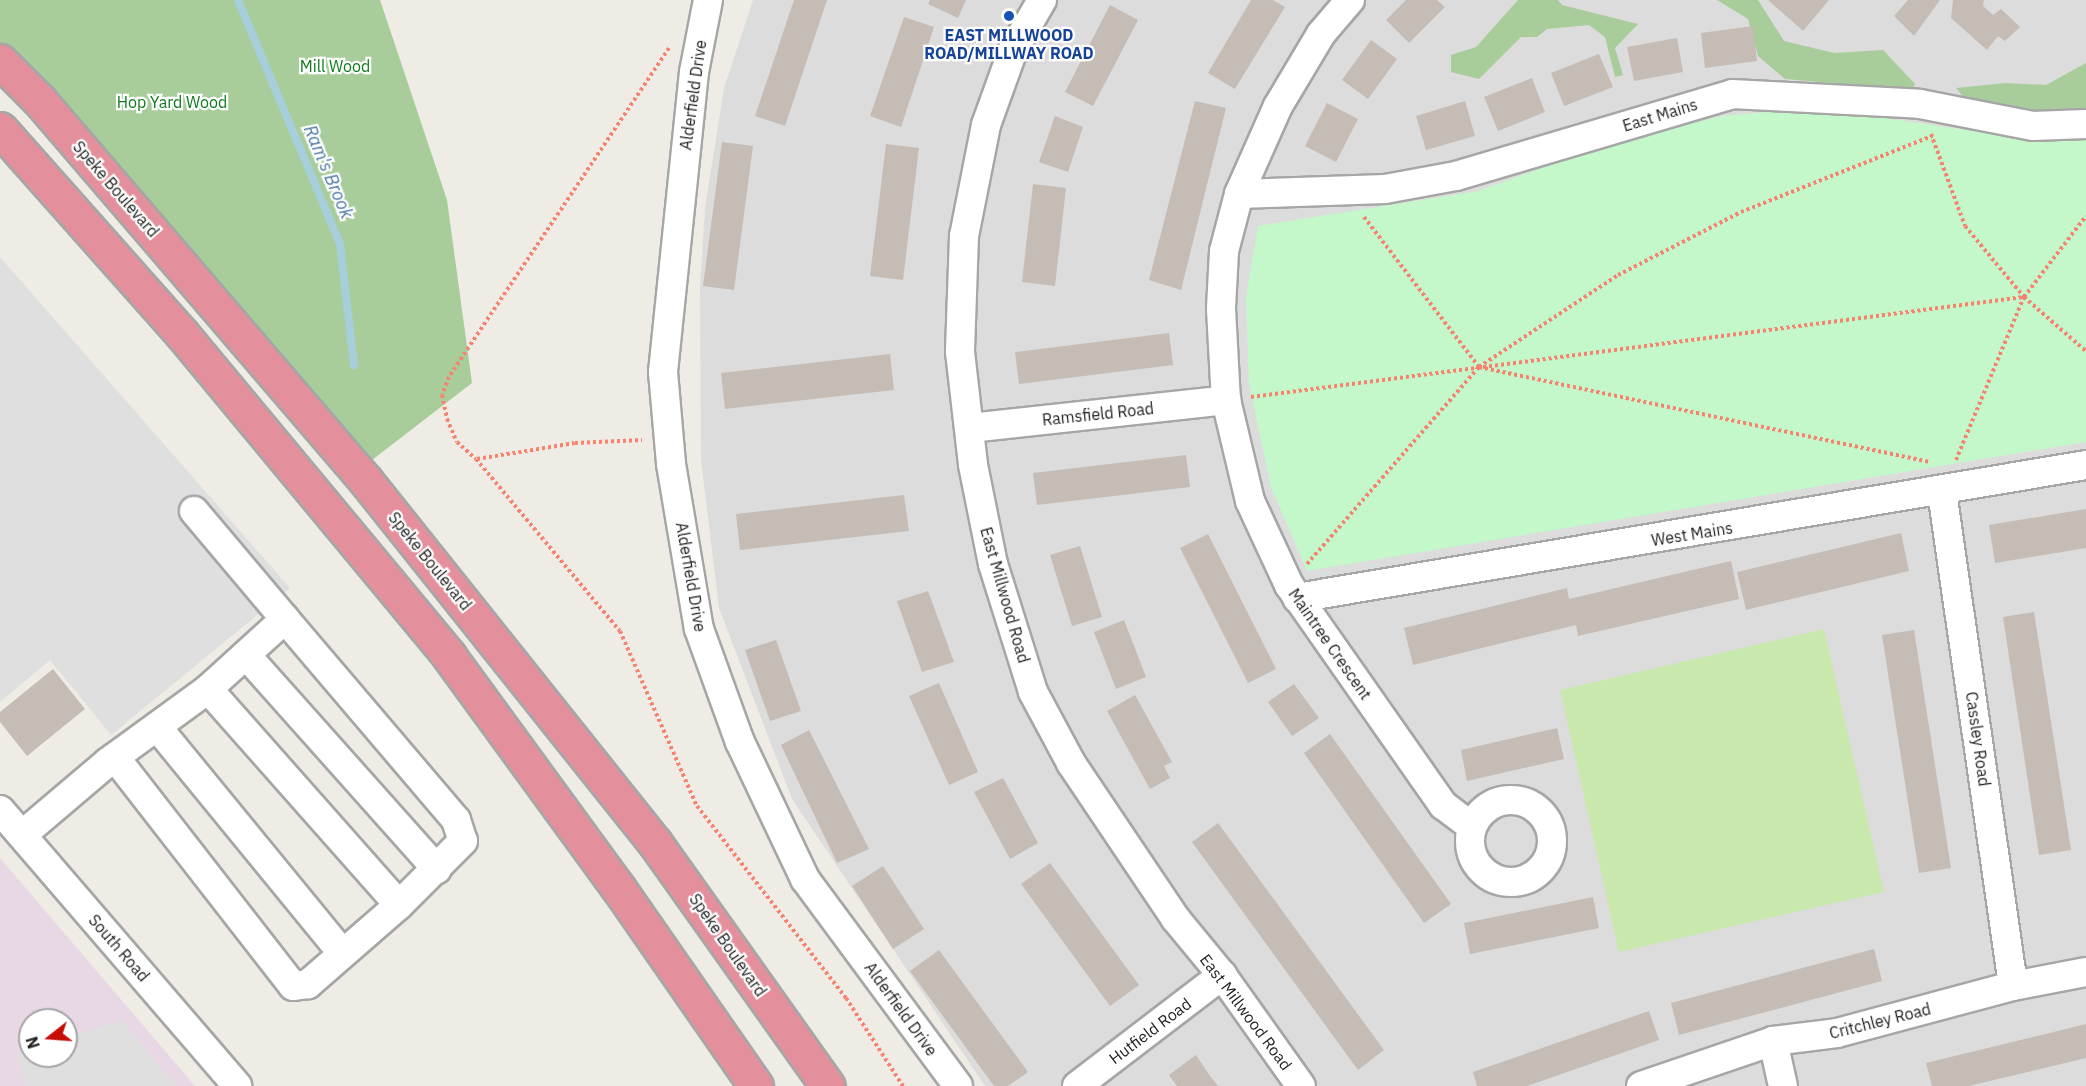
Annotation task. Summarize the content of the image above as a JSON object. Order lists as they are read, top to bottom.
{
  "streets": {
    "highway": ["Speke Boulevard"],
    "street": [
      "Alderfield Drive",
      "East Mains",
      "Ramsfield Road",
      "West Mains",
      "East Millwood Road",
      "Maintree Crescent",
      "Cassley Road",
      "South Road",
      "Critchley Road",
      "Hutfield Road"
    ]
  },
  "crossings": [
    ["East Mains", "Maintree Crescent"],
    ["Ramsfield Road", "East Millwood Road"],
    ["Ramsfield Road", "Maintree Crescent"],
    ["West Mains", "Maintree Crescent"],
    ["West Mains", "Cassley Road"],
    ["East Millwood Road", "Hutfield Road"],
    ["Cassley Road", "Critchley Road"]
  ],
  "water": ["Ram's Brook"],
  "parks": ["Mill Wood", "Hop Yard Wood"],
  "places": ["EAST MILLWOOD ROAD/MILLWAY ROAD"],
  "north": "left"
}
